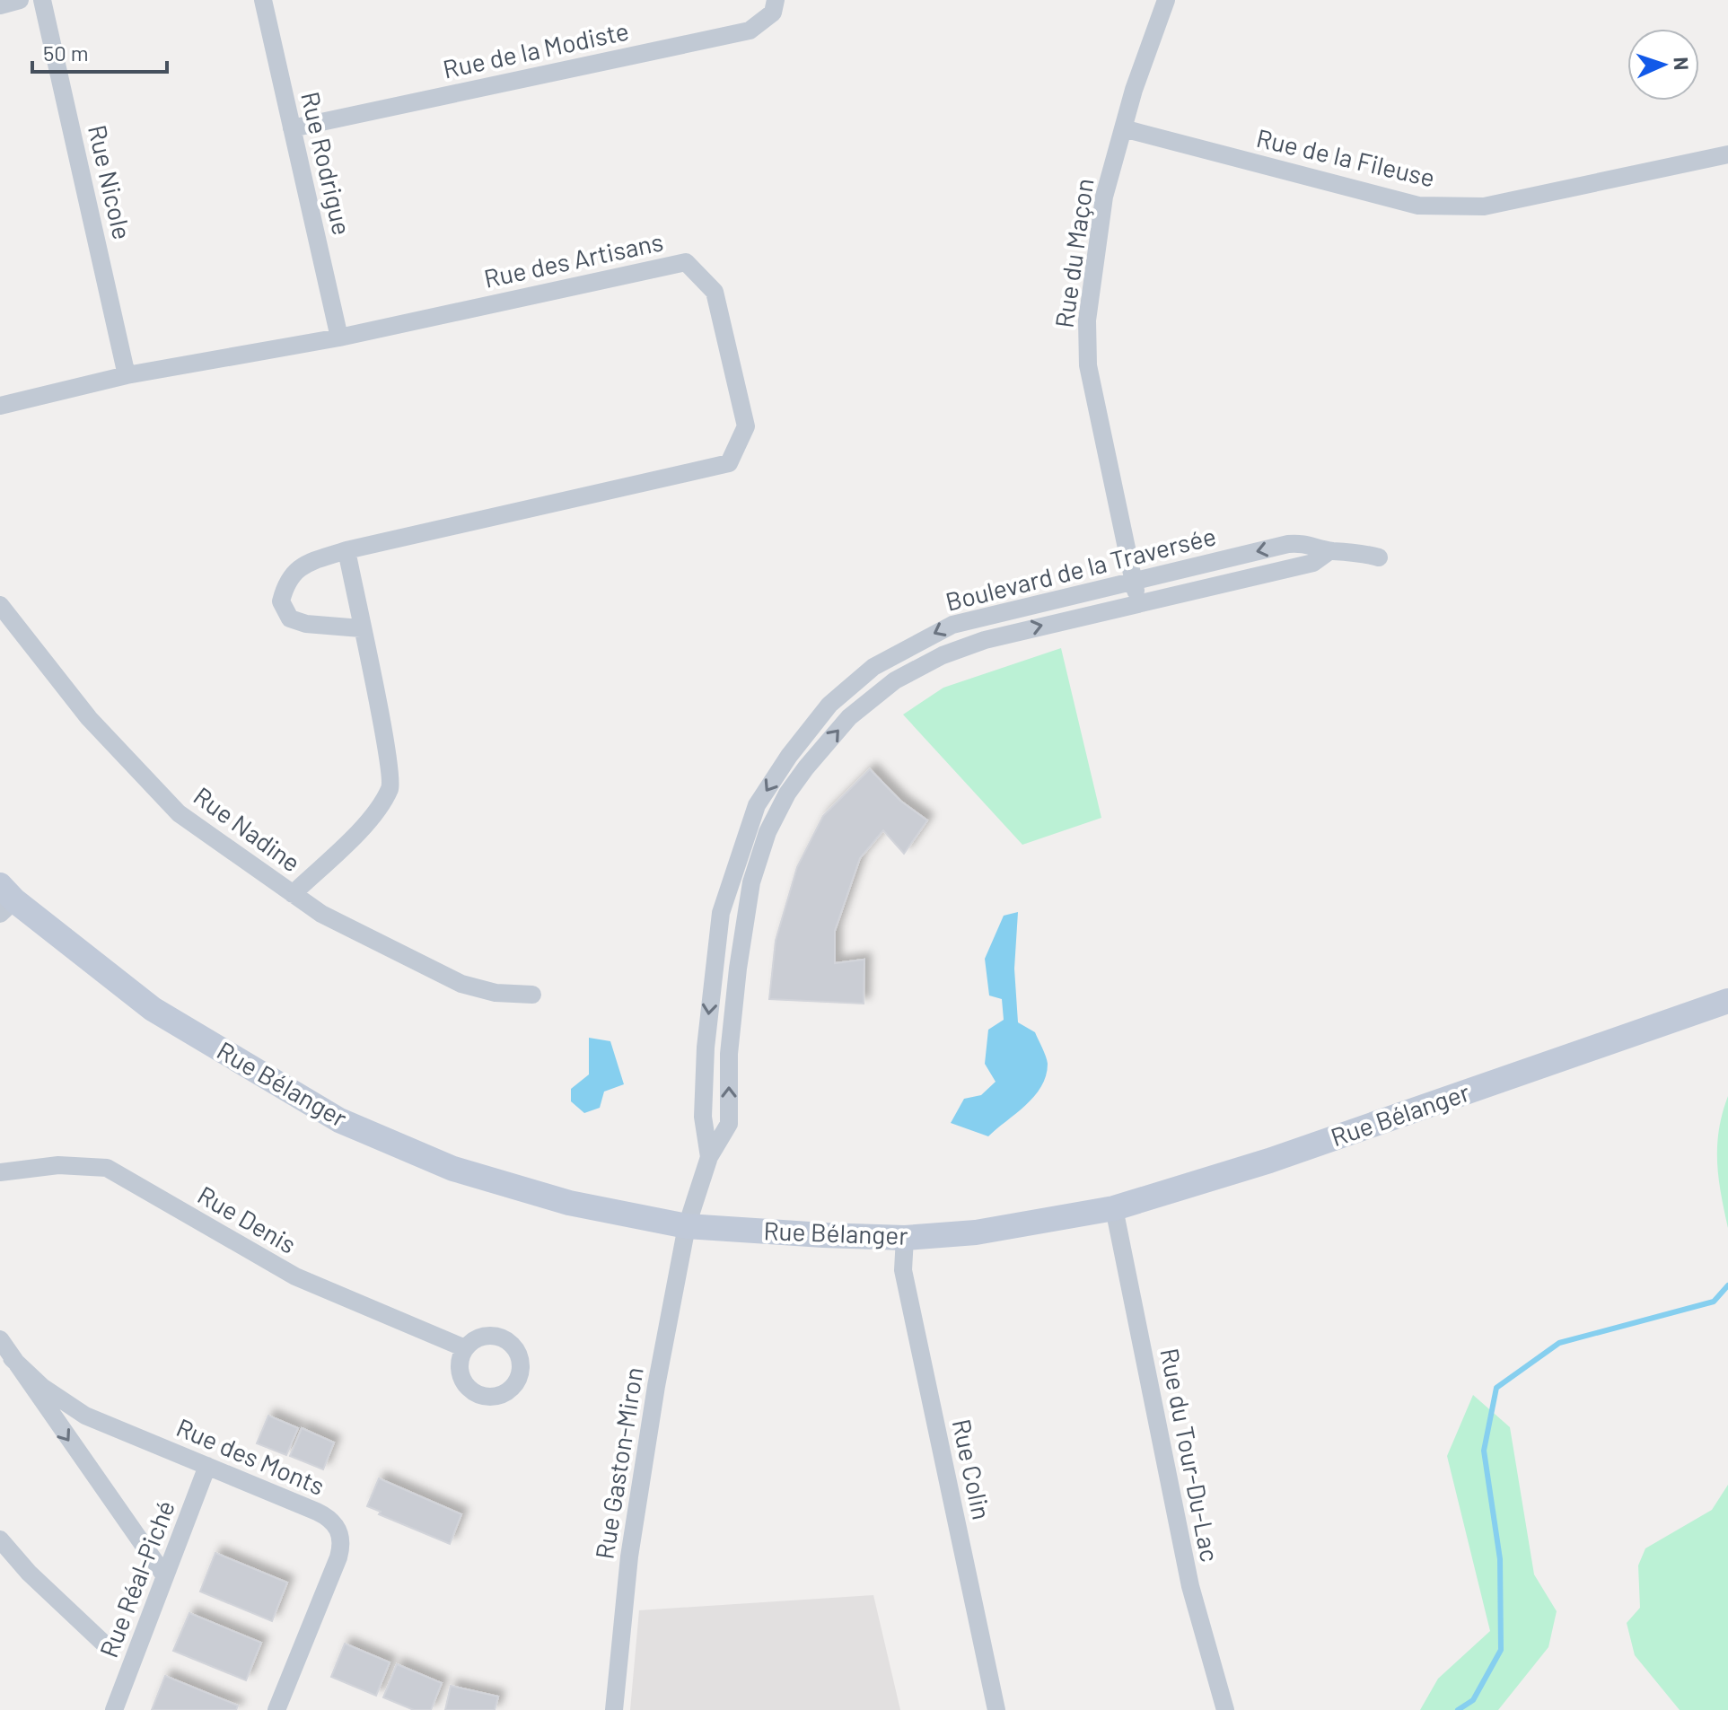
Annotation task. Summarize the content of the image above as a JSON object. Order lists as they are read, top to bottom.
{
  "streets": {
    "street": [
      "Rue de la Modiste",
      "Rue de la Fileuse",
      "Rue Rodrigue",
      "Rue Nicole",
      "Rue du Maçon",
      "Rue des Artisans",
      "Boulevard de la Traversée",
      "Rue Nadine",
      "Rue Bélanger",
      "Rue Denis",
      "Rue du Tour-Du-Lac",
      "Rue des Monts",
      "Rue Gaston-Miron",
      "Rue Colin",
      "Rue Réal-Piché"
    ]
  },
  "crossings": [
    ["Rue de la Modiste", "Rue Rodrigue"],
    ["Rue de la Fileuse", "Rue du Maçon"],
    ["Rue Rodrigue", "Rue des Artisans"],
    ["Rue Nicole", "Rue des Artisans"],
    ["Rue du Maçon", "Boulevard de la Traversée"],
    ["Boulevard de la Traversée", "Rue Bélanger"],
    ["Boulevard de la Traversée", "Rue Gaston-Miron"],
    ["Rue Bélanger", "Rue du Tour-Du-Lac"],
    ["Rue Bélanger", "Rue Gaston-Miron"],
    ["Rue Bélanger", "Rue Colin"],
    ["Rue des Monts", "Rue Réal-Piché"]
  ],
  "scale_bar": "50 m",
  "north": "right"
}
